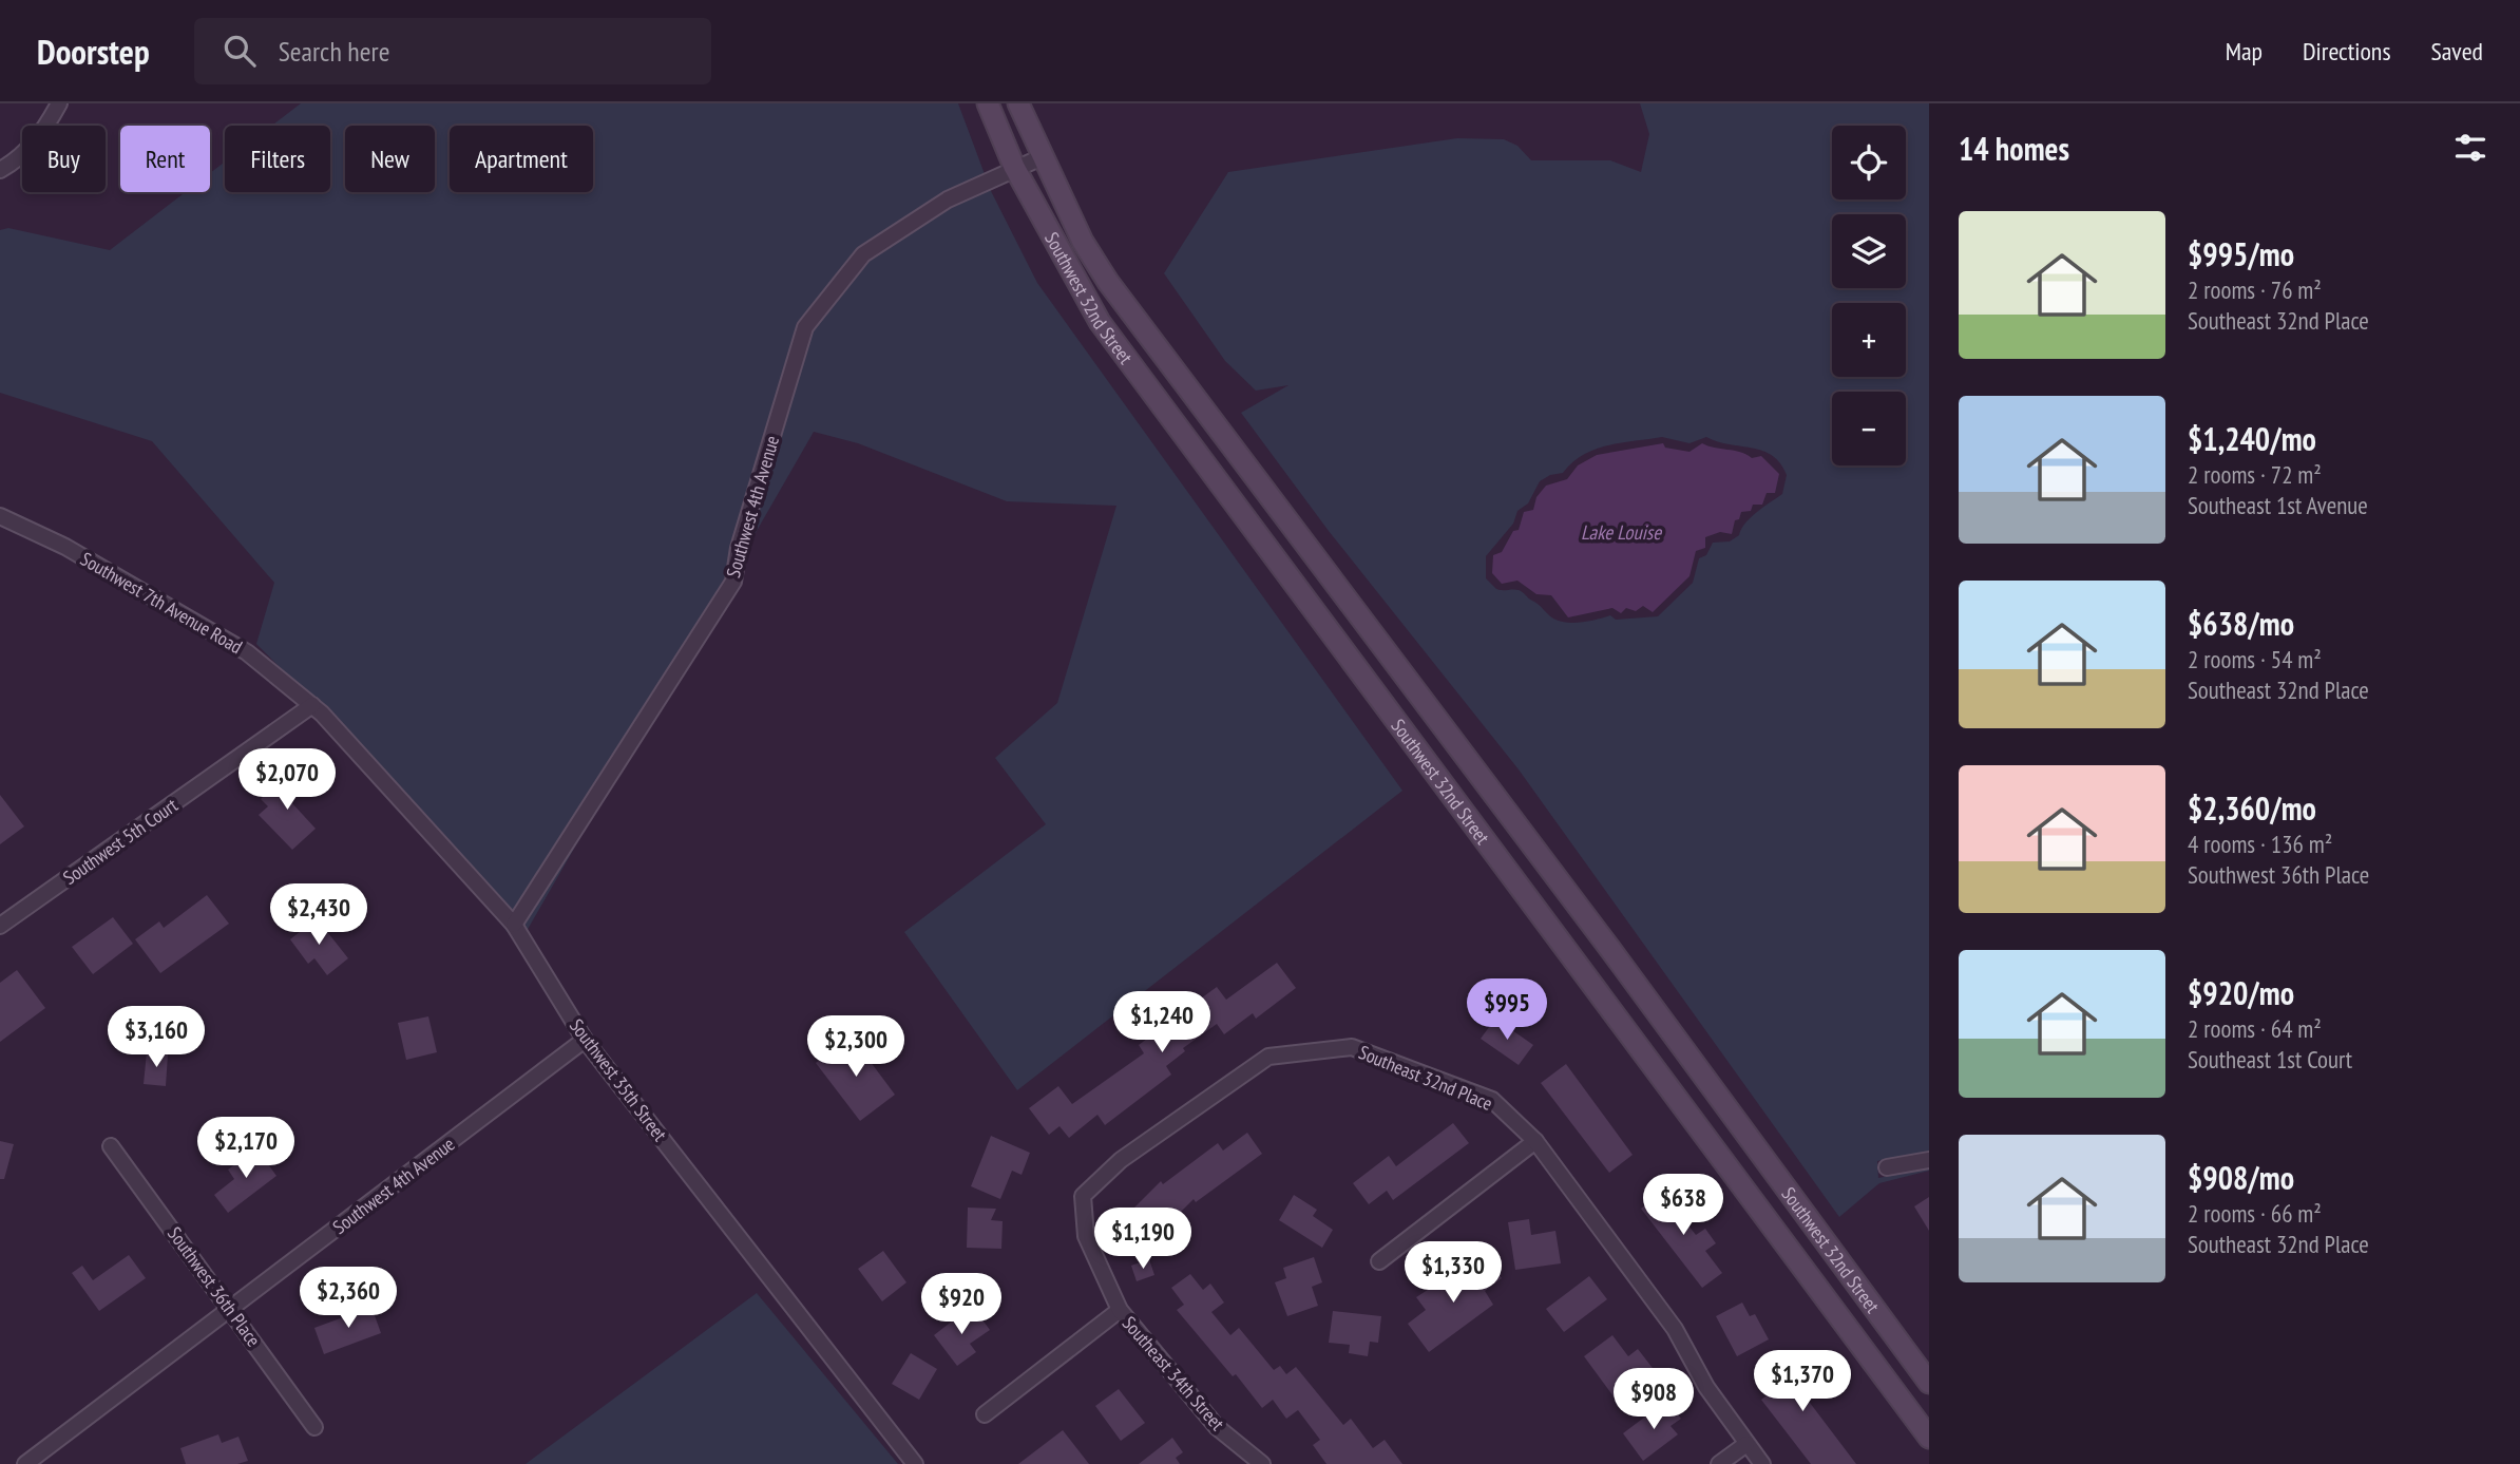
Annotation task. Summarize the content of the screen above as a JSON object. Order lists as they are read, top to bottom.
{
  "streets": {
    "main road": ["Southwest 32nd Street"],
    "street": [
      "Southwest 4th Avenue",
      "Southwest 7th Avenue Road",
      "Southwest 5th Court",
      "Southeast 32nd Place",
      "Southwest 35th Street",
      "Southwest 36th Place",
      "Southeast 34th Street"
    ]
  },
  "crossings": [
    ["Southwest 32nd Street", "Southwest 4th Avenue"],
    ["Southwest 4th Avenue", "Southwest 35th Street"],
    ["Southwest 4th Avenue", "Southwest 36th Place"],
    ["Southwest 7th Avenue Road", "Southwest 5th Court"],
    ["Southwest 7th Avenue Road", "Southwest 35th Street"],
    ["Southwest 5th Court", "Southwest 35th Street"],
    ["Southeast 32nd Place", "Southeast 34th Street"]
  ],
  "water": ["Lake Louise"],
  "page": {
    "header": "Doorstep",
    "search": "Search here",
    "nav": ["Map", "Directions", "Saved"],
    "heading": "14 homes",
    "map_buttons": ["+", "−"],
    "chip": [
      "Buy",
      "Rent",
      "Filters",
      "New",
      "Apartment"
    ],
    "list": [
      {
        "name": "$995/mo",
        "note": "2 rooms · 76 m² · Southeast 32nd Place"
      },
      {
        "name": "$1,240/mo",
        "note": "2 rooms · 72 m² · Southeast 1st Avenue"
      },
      {
        "name": "$638/mo",
        "note": "2 rooms · 54 m² · Southeast 32nd Place"
      },
      {
        "name": "$2,360/mo",
        "note": "4 rooms · 136 m² · Southwest 36th Place"
      },
      {
        "name": "$920/mo",
        "note": "2 rooms · 64 m² · Southeast 1st Court"
      },
      {
        "name": "$908/mo",
        "note": "2 rooms · 66 m² · Southeast 32nd Place"
      }
    ],
    "price": [
      "$2,070",
      "$2,430",
      "$995",
      "$1,240",
      "$3,160",
      "$2,300",
      "$2,170",
      "$638",
      "$1,190",
      "$1,330",
      "$2,360",
      "$920",
      "$1,370",
      "$908"
    ]
  }
}
